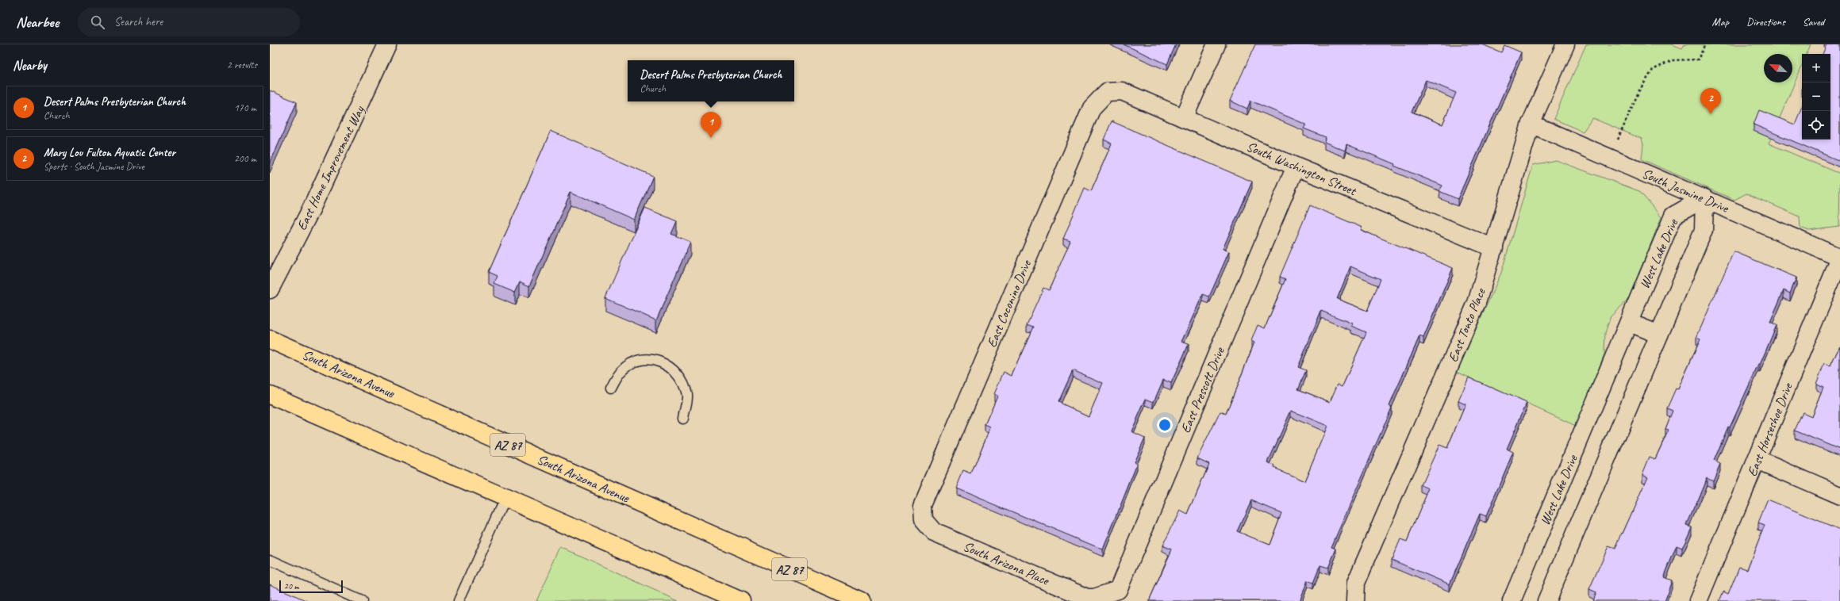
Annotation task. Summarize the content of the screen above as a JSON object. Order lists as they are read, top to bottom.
{
  "streets": {
    "main road": ["South Arizona Avenue", "AZ 87"],
    "street": [
      "East Home Improvement Way",
      "South Washington Street",
      "South Jasmine Drive",
      "West Lake Drive",
      "East Coconino Drive",
      "East Tonto Place",
      "East Prescott Drive",
      "East Horseshoe Drive",
      "South Arizona Place"
    ]
  },
  "crossings": [
    ["South Washington Street", "East Coconino Drive"],
    ["South Washington Street", "East Tonto Place"],
    ["South Washington Street", "East Prescott Drive"],
    ["South Jasmine Drive", "West Lake Drive"],
    ["South Jasmine Drive", "East Tonto Place"],
    ["South Jasmine Drive", "East Horseshoe Drive"],
    ["East Coconino Drive", "South Arizona Place"],
    ["East Prescott Drive", "South Arizona Place"]
  ],
  "scale_bar": "20 m",
  "north": "top left",
  "page": {
    "header": "Nearbee",
    "search": "Search here",
    "nav": ["Map", "Directions", "Saved"],
    "heading": ["Nearby", "2 results"],
    "map_buttons": ["+", "−"],
    "popup": ["Desert Palms Presbyterian Church", "Church"],
    "list": [
      {
        "mark": "1",
        "name": "Desert Palms Presbyterian Church",
        "note": "Church",
        "value": "170 m"
      },
      {
        "mark": "2",
        "name": "Mary Lou Fulton Aquatic Center",
        "note": "Sports · South Jasmine Drive",
        "value": "200 m"
      }
    ],
    "pins": ["2", "1"],
    "scale": "20 m"
  }
}
